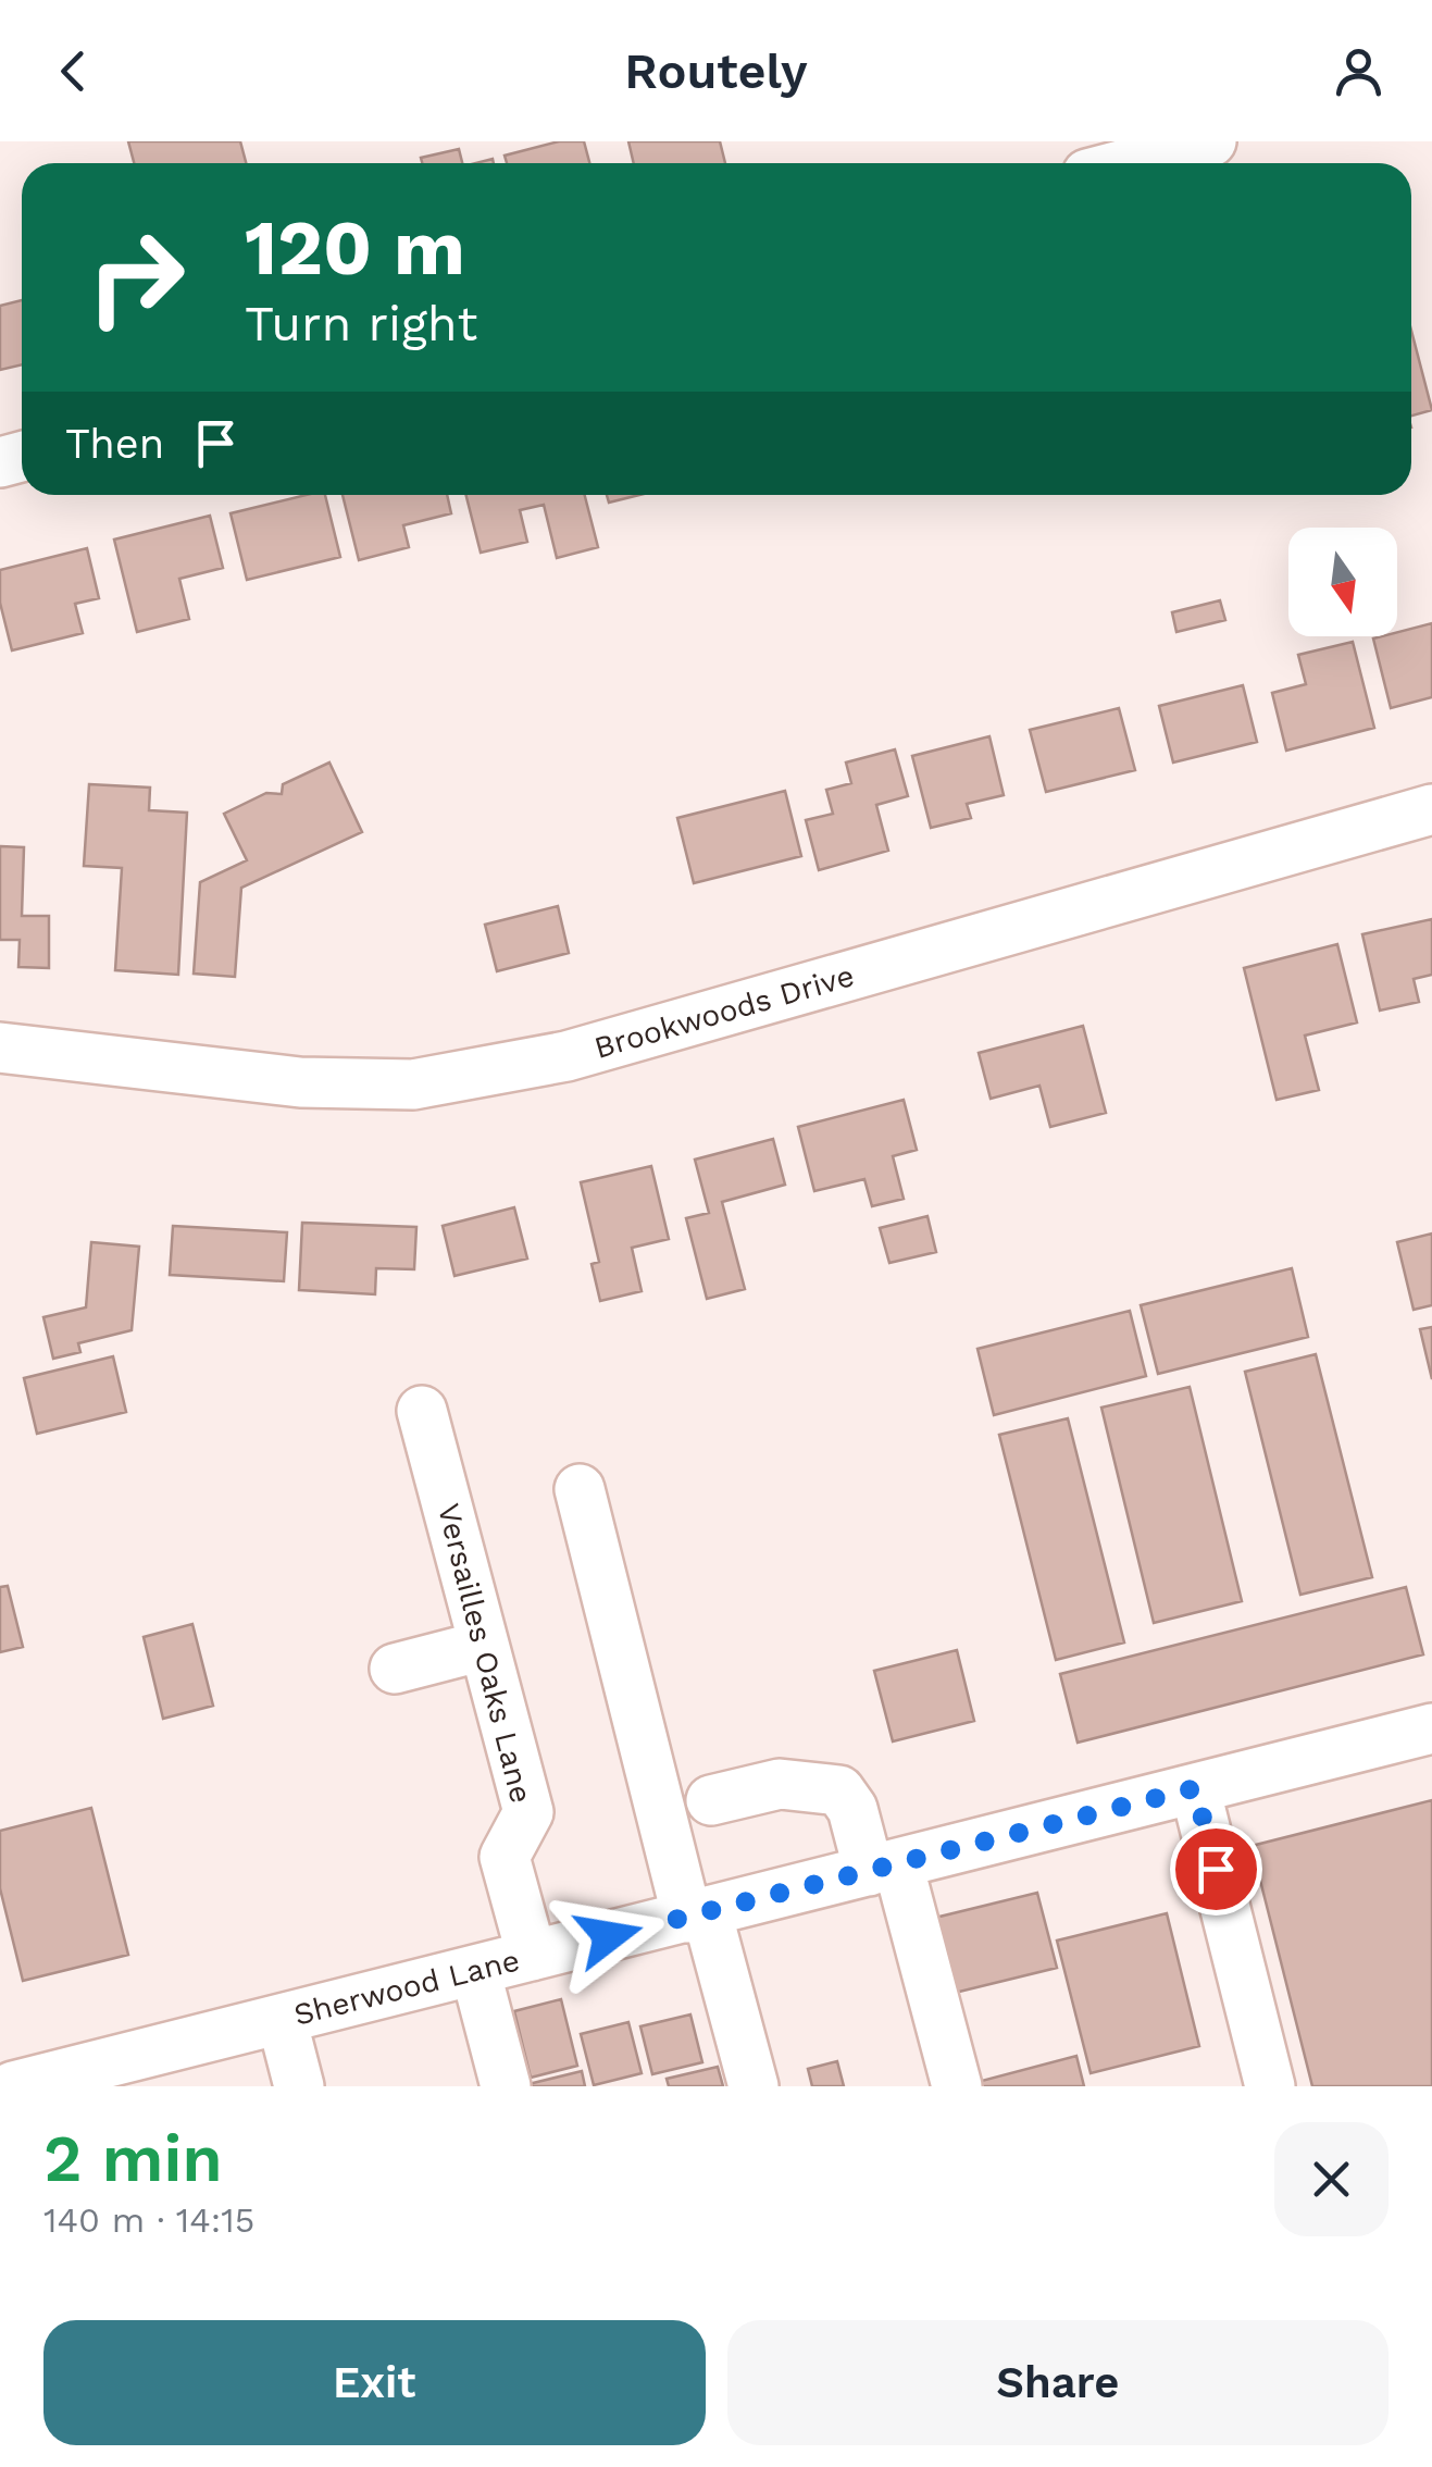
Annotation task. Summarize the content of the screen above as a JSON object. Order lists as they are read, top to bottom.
{
  "streets": {
    "street": ["Brookwoods Drive", "Versailles Oaks Lane", "Sherwood Lane"]
  },
  "crossings": [
    ["Versailles Oaks Lane", "Sherwood Lane"]
  ],
  "north": "bottom",
  "page": {
    "header": "Routely",
    "turn": ["120 m", "Turn right"],
    "then": "Then",
    "heading": ["2 min", "140 m · 14:15"],
    "buttons": ["Exit", "Share"]
  }
}
